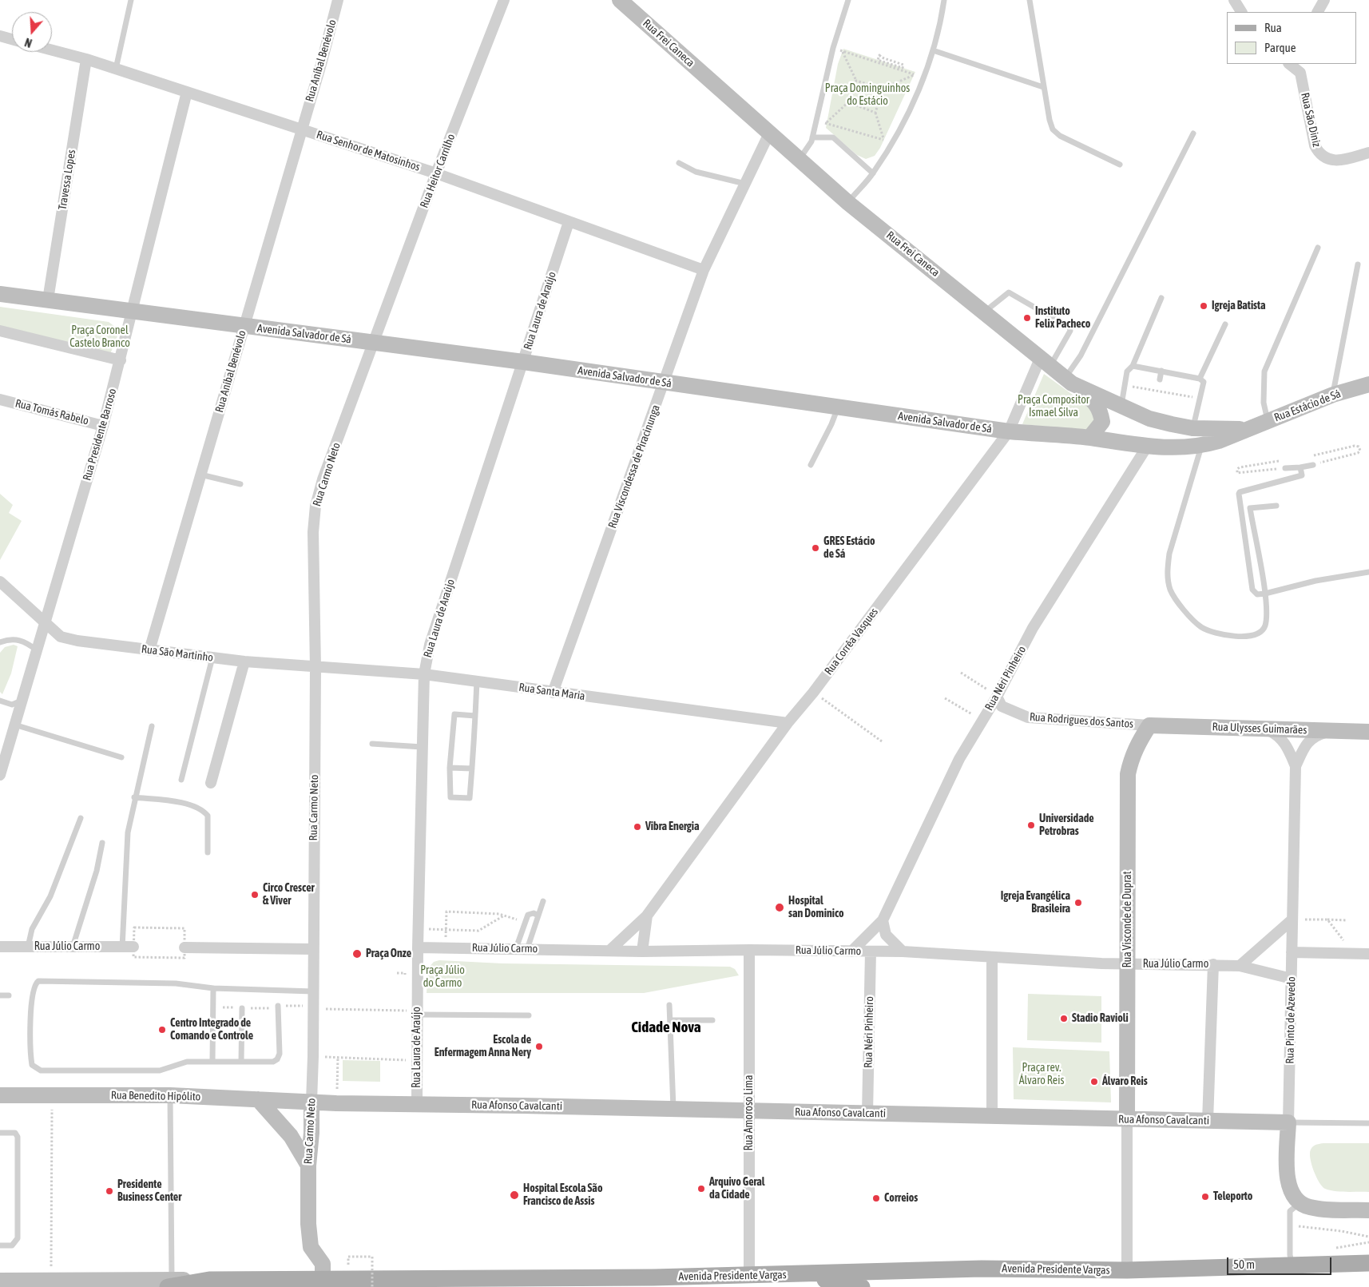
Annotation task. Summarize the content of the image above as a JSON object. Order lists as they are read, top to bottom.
{
  "streets": {
    "main road": [
      "Rua Frei Caneca",
      "Avenida Salvador de Sá",
      "Rua Estácio de Sá",
      "Rua Carmo Neto",
      "Rua Ulysses Guimarães",
      "Rua Visconde de Duprat",
      "Rua Pinto de Azevedo",
      "Rua Benedito Hipólito",
      "Rua Afonso Cavalcanti",
      "Avenida Presidente Vargas"
    ],
    "street": [
      "Rua Aníbal Benévolo",
      "Rua São Diniz",
      "Rua Senhor de Matosinhos",
      "Rua Heitor Carrilho",
      "Travessa Lopes",
      "Rua Laura de Araújo",
      "Rua Tomás Rabelo",
      "Rua Presidente Barroso",
      "Rua Viscondessa de Piracinunga",
      "Rua Corrêa Vasques",
      "Rua São Martinho",
      "Rua Néri Pinheiro",
      "Rua Santa Maria",
      "Rua Rodrigues dos Santos",
      "Rua Júlio Carmo",
      "Rua Amoroso Lima"
    ]
  },
  "crossings": [
    ["Rua Frei Caneca", "Avenida Salvador de Sá"],
    ["Rua Frei Caneca", "Rua Estácio de Sá"],
    ["Rua Frei Caneca", "Rua Viscondessa de Piracinunga"],
    ["Rua Frei Caneca", "Rua Corrêa Vasques"],
    ["Rua Aníbal Benévolo", "Rua Senhor de Matosinhos"],
    ["Rua Aníbal Benévolo", "Avenida Salvador de Sá"],
    ["Rua Aníbal Benévolo", "Rua São Martinho"],
    ["Rua Senhor de Matosinhos", "Rua Heitor Carrilho"],
    ["Rua Senhor de Matosinhos", "Travessa Lopes"],
    ["Rua Senhor de Matosinhos", "Rua Laura de Araújo"],
    ["Rua Senhor de Matosinhos", "Rua Presidente Barroso"],
    ["Rua Senhor de Matosinhos", "Rua Viscondessa de Piracinunga"],
    ["Rua Heitor Carrilho", "Avenida Salvador de Sá"],
    ["Rua Heitor Carrilho", "Rua Carmo Neto"],
    ["Travessa Lopes", "Avenida Salvador de Sá"],
    ["Rua Laura de Araújo", "Avenida Salvador de Sá"],
    ["Rua Laura de Araújo", "Rua Santa Maria"],
    ["Rua Laura de Araújo", "Rua Júlio Carmo"],
    ["Rua Laura de Araújo", "Rua Afonso Cavalcanti"],
    ["Avenida Salvador de Sá", "Rua Estácio de Sá"],
    ["Avenida Salvador de Sá", "Rua Presidente Barroso"],
    ["Avenida Salvador de Sá", "Rua Viscondessa de Piracinunga"],
    ["Avenida Salvador de Sá", "Rua Carmo Neto"],
    ["Avenida Salvador de Sá", "Rua Corrêa Vasques"],
    ["Avenida Salvador de Sá", "Rua Néri Pinheiro"],
    ["Rua Tomás Rabelo", "Rua Presidente Barroso"],
    ["Rua Presidente Barroso", "Rua São Martinho"],
    ["Rua Viscondessa de Piracinunga", "Rua Santa Maria"],
    ["Rua Carmo Neto", "Rua São Martinho"],
    ["Rua Carmo Neto", "Rua Santa Maria"],
    ["Rua Carmo Neto", "Rua Benedito Hipólito"],
    ["Rua Carmo Neto", "Rua Afonso Cavalcanti"],
    ["Rua Carmo Neto", "Avenida Presidente Vargas"],
    ["Rua Corrêa Vasques", "Rua Santa Maria"],
    ["Rua Corrêa Vasques", "Rua Júlio Carmo"],
    ["Rua São Martinho", "Rua Santa Maria"],
    ["Rua Néri Pinheiro", "Rua Rodrigues dos Santos"],
    ["Rua Néri Pinheiro", "Rua Júlio Carmo"],
    ["Rua Néri Pinheiro", "Rua Afonso Cavalcanti"],
    ["Rua Rodrigues dos Santos", "Rua Ulysses Guimarães"],
    ["Rua Rodrigues dos Santos", "Rua Visconde de Duprat"],
    ["Rua Ulysses Guimarães", "Rua Visconde de Duprat"],
    ["Rua Ulysses Guimarães", "Rua Pinto de Azevedo"],
    ["Rua Visconde de Duprat", "Rua Júlio Carmo"],
    ["Rua Visconde de Duprat", "Rua Afonso Cavalcanti"],
    ["Rua Júlio Carmo", "Rua Pinto de Azevedo"],
    ["Rua Júlio Carmo", "Rua Amoroso Lima"],
    ["Rua Pinto de Azevedo", "Rua Afonso Cavalcanti"],
    ["Rua Benedito Hipólito", "Rua Afonso Cavalcanti"],
    ["Rua Afonso Cavalcanti", "Rua Amoroso Lima"],
    ["Rua Amoroso Lima", "Avenida Presidente Vargas"]
  ],
  "districts": ["Cidade Nova"],
  "parks": [
    "Praça Dominguinhos do Estácio",
    "Praça Coronel Castelo Branco",
    "Praça Compositor Ismael Silva",
    "Praça Júlio do Carmo",
    "Praça rev. Álvaro Reis"
  ],
  "places": [
    "Igreja Batista",
    "Instituto Felix Pacheco",
    "GRES Estácio de Sá",
    "Universidade Petrobras",
    "Vibra Energia",
    "Circo Crescer & Viver",
    "Igreja Evangélica Brasileira",
    "Hospital san Dominico",
    "Praça Onze",
    "Stadio Ravioli",
    "Centro Integrado de Comando e Controle",
    "Escola de Enfermagem Anna Nery",
    "Álvaro Reis",
    "Arquivo Geral da Cidade",
    "Presidente Business Center",
    "Hospital Escola São Francisco de Assis",
    "Teleporto",
    "Correios"
  ],
  "legend": ["Rua", "Parque"],
  "scale_bar": "50 m",
  "north": "bottom"
}
